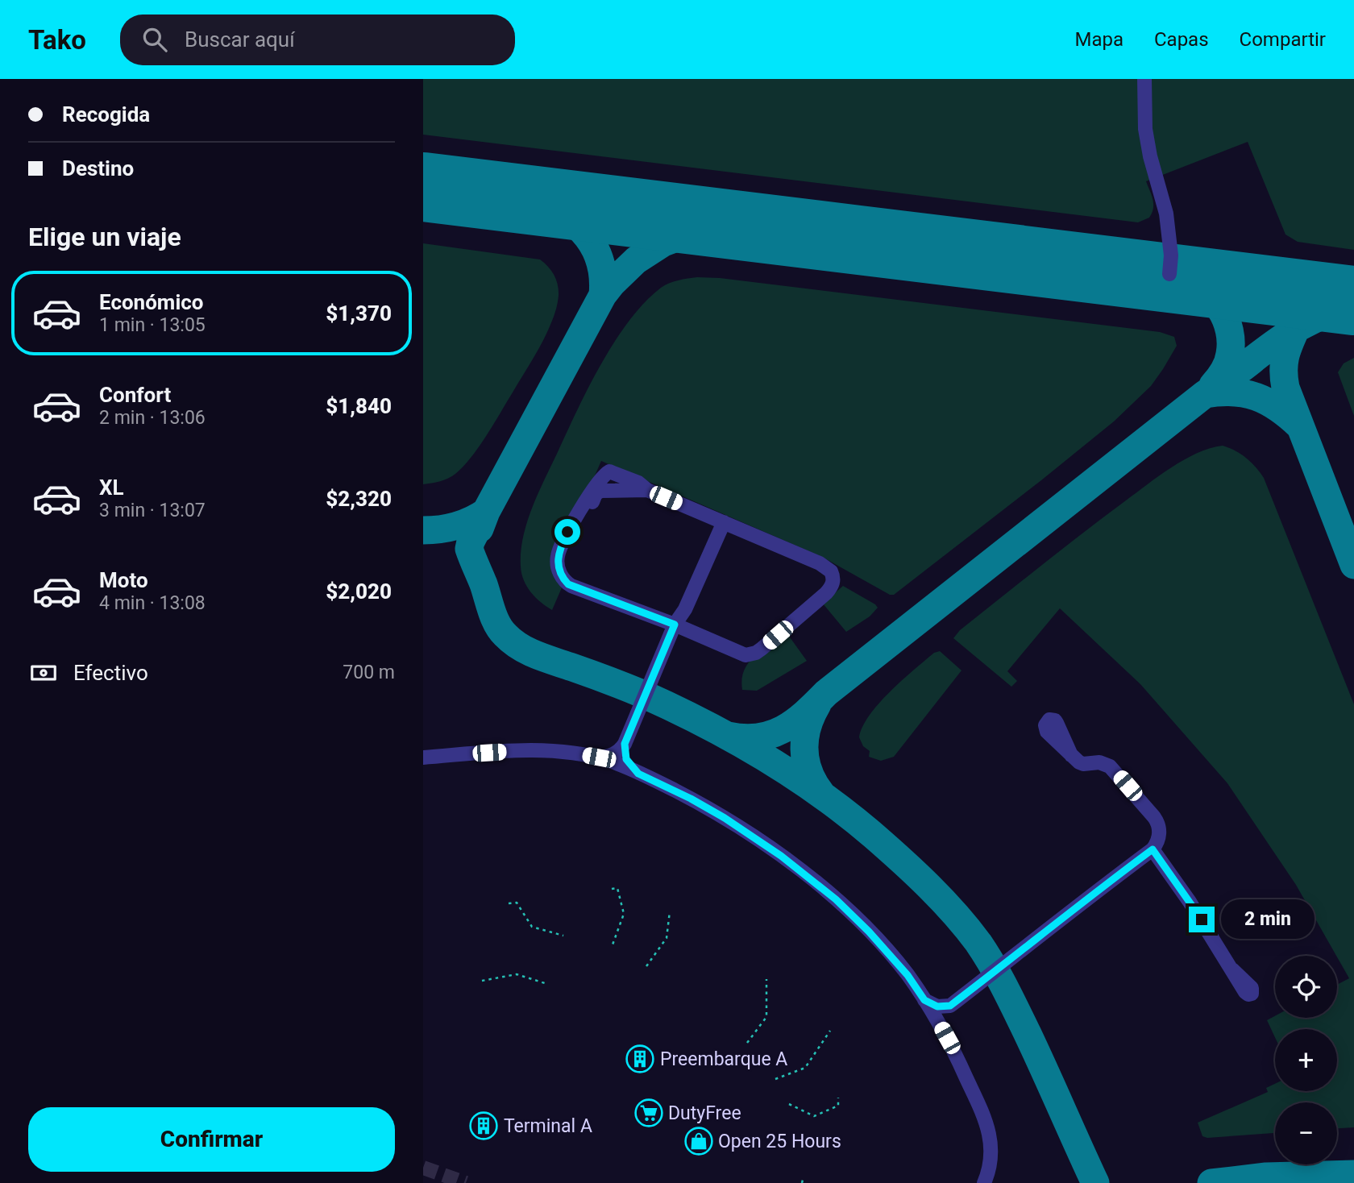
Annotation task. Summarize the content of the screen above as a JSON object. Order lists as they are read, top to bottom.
{
  "places": {
    "building": ["Preembarque A", "Terminal A"],
    "supermarket": ["DutyFree"],
    "shop": ["Open 25 Hours"]
  },
  "page": {
    "header": "Tako",
    "search": "Buscar aquí",
    "nav": ["Mapa", "Capas", "Compartir"],
    "banner": ["Recogida", "Destino"],
    "heading": "Elige un viaje",
    "list": [
      {
        "name": "Económico",
        "note": "1 min · 13:05",
        "value": "$1,370"
      },
      {
        "name": "Confort",
        "note": "2 min · 13:06",
        "value": "$1,840"
      },
      {
        "name": "XL",
        "note": "3 min · 13:07",
        "value": "$2,320"
      },
      {
        "name": "Moto",
        "note": "4 min · 13:08",
        "value": "$2,020"
      }
    ],
    "pay": ["Efectivo", "700 m"],
    "bubble": "2 min",
    "map_buttons": ["+", "−"],
    "buttons": "Confirmar"
  }
}
